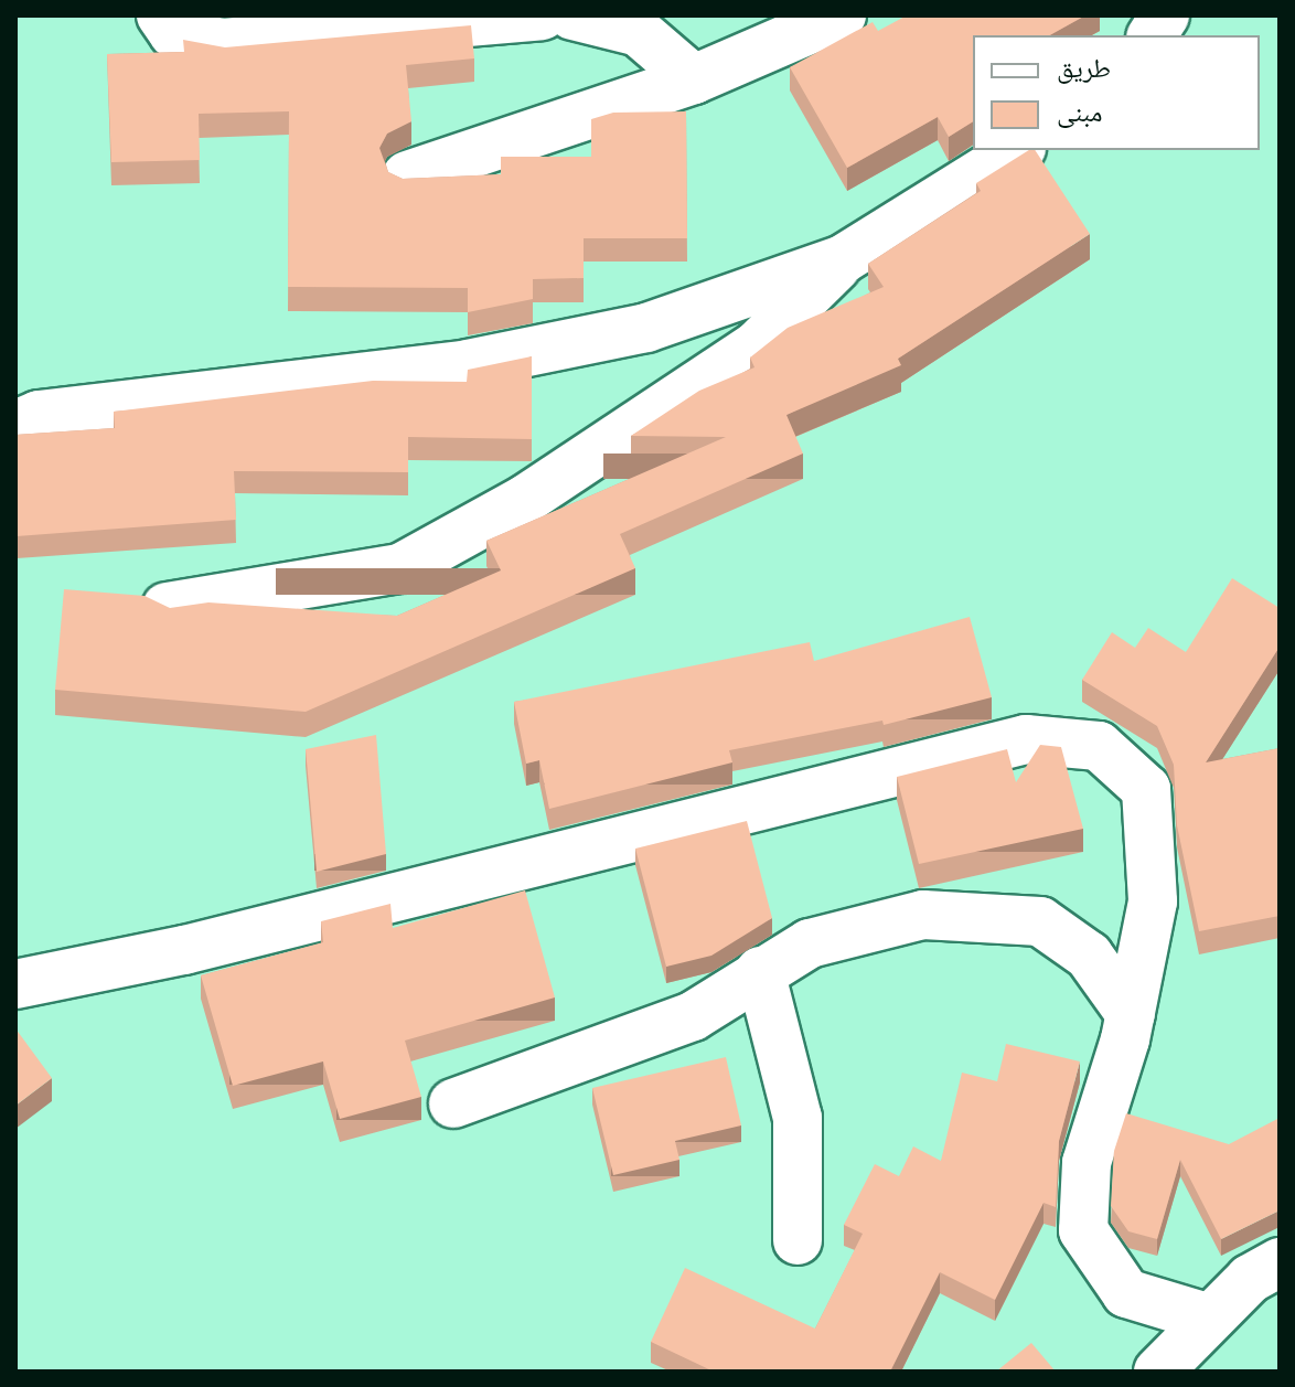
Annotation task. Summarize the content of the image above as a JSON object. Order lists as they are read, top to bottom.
{
  "legend": ["طريق", "مبنى"]
}
